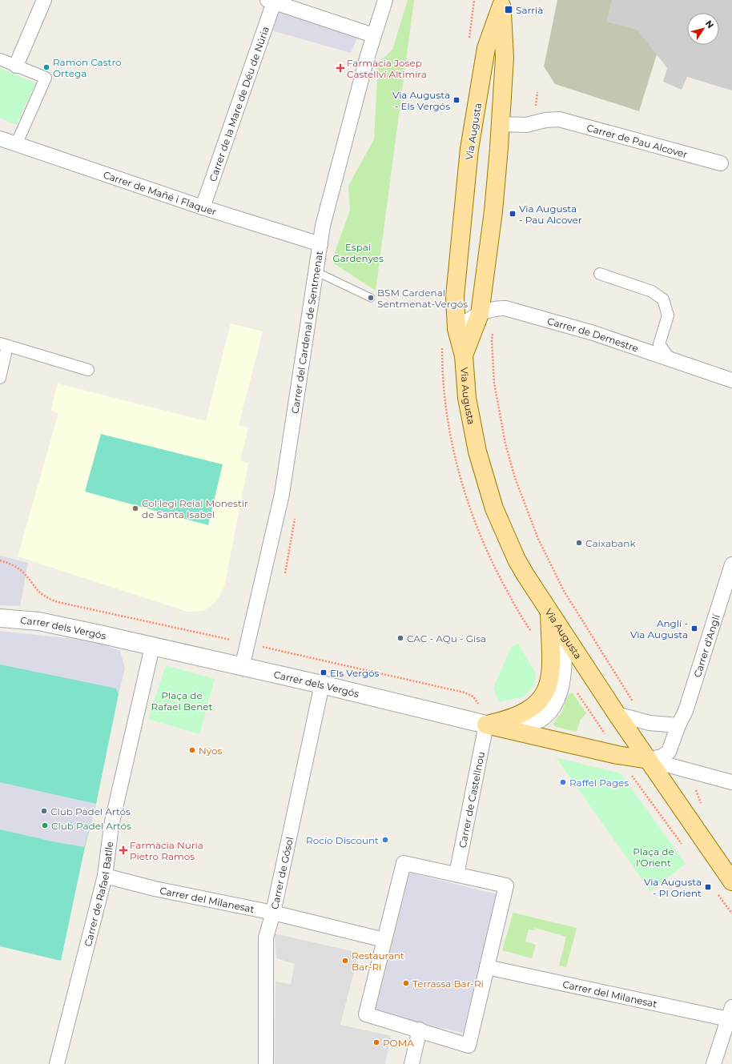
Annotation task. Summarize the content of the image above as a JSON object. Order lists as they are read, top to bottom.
{
  "streets": {
    "main road": ["Via Augusta"],
    "street": [
      "Carrer de la Mare de Déu de Núria",
      "Carrer de Pau Alcover",
      "Carrer de Mañé i Flaquer",
      "Carrer del Cardenal de Sentmenat",
      "Carrer de Demestre",
      "Carrer dels Vergós",
      "Carrer d'Anglí",
      "Carrer de Castellnou",
      "Carrer de Gósol",
      "Carrer de Rafael Batlle",
      "Carrer del Milanesat"
    ]
  },
  "crossings": [
    ["Carrer de la Mare de Déu de Núria", "Carrer de Mañé i Flaquer"],
    ["Via Augusta", "Carrer de Pau Alcover"],
    ["Via Augusta", "Carrer de Demestre"],
    ["Via Augusta", "Carrer dels Vergós"],
    ["Via Augusta", "Carrer d'Anglí"],
    ["Carrer de Mañé i Flaquer", "Carrer del Cardenal de Sentmenat"],
    ["Carrer del Cardenal de Sentmenat", "Carrer dels Vergós"],
    ["Carrer dels Vergós", "Carrer de Castellnou"],
    ["Carrer dels Vergós", "Carrer de Gósol"],
    ["Carrer dels Vergós", "Carrer de Rafael Batlle"],
    ["Carrer de Gósol", "Carrer del Milanesat"],
    ["Carrer de Rafael Batlle", "Carrer del Milanesat"]
  ],
  "parks": ["Espai Gardenyes", "Plaça de Rafael Benet", "Plaça de l'Orient"],
  "places": {
    "transit": [
      "Sarrià",
      "Via Augusta - Els Vergós",
      "Via Augusta - Pau Alcover",
      "Anglí - Via Augusta",
      "Els Vergós",
      "Via Augusta - Pl Orient"
    ],
    "other": [
      "Ramon Castro Ortega",
      "BSM Cardenal Sentmenat-Vergós",
      "Col·legi Reial Monestir de Santa Isabel",
      "Caixabank",
      "CAC - AQu - Gisa",
      "Nýos",
      "Raffel Pages",
      "Club Pàdel Artós",
      "Club Padel Artós",
      "Rocío Discount",
      "Restaurant Bar-Ri",
      "Terrassa Bar-Ri",
      "POMA"
    ],
    "health": ["Farmàcia Josep Castellví Altimira", "Farmàcia Núria Pietro Ramos"]
  },
  "north": "top right"
}
